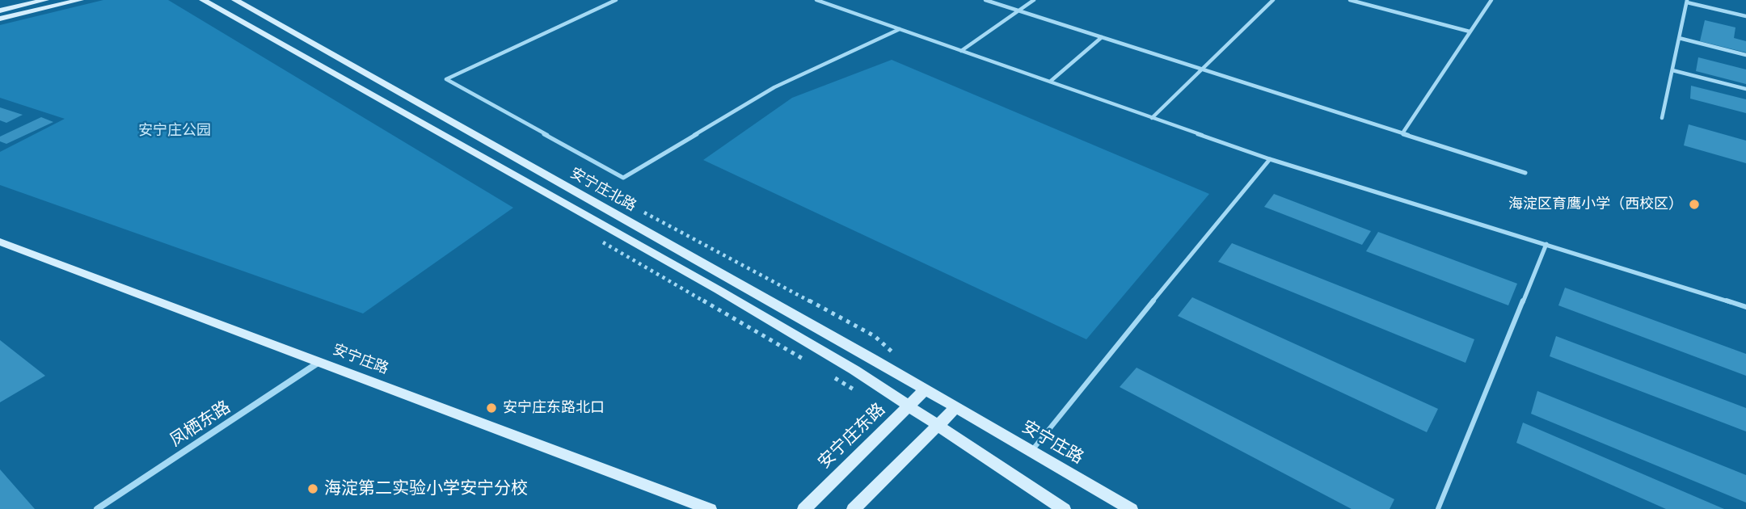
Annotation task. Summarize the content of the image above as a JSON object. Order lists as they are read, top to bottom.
{
  "streets": {
    "main road": ["安宁庄北路", "安宁庄路", "安宁庄东路"],
    "street": ["凤栖东路"]
  },
  "crossings": [
    ["安宁庄北路", "安宁庄路"],
    ["安宁庄北路", "安宁庄东路"],
    ["安宁庄路", "凤栖东路"]
  ],
  "parks": ["安宁庄公园"],
  "places": ["海淀区育鹰小学（西校区）", "安宁庄东路北口", "海淀第二实验小学安宁分校"]
}
